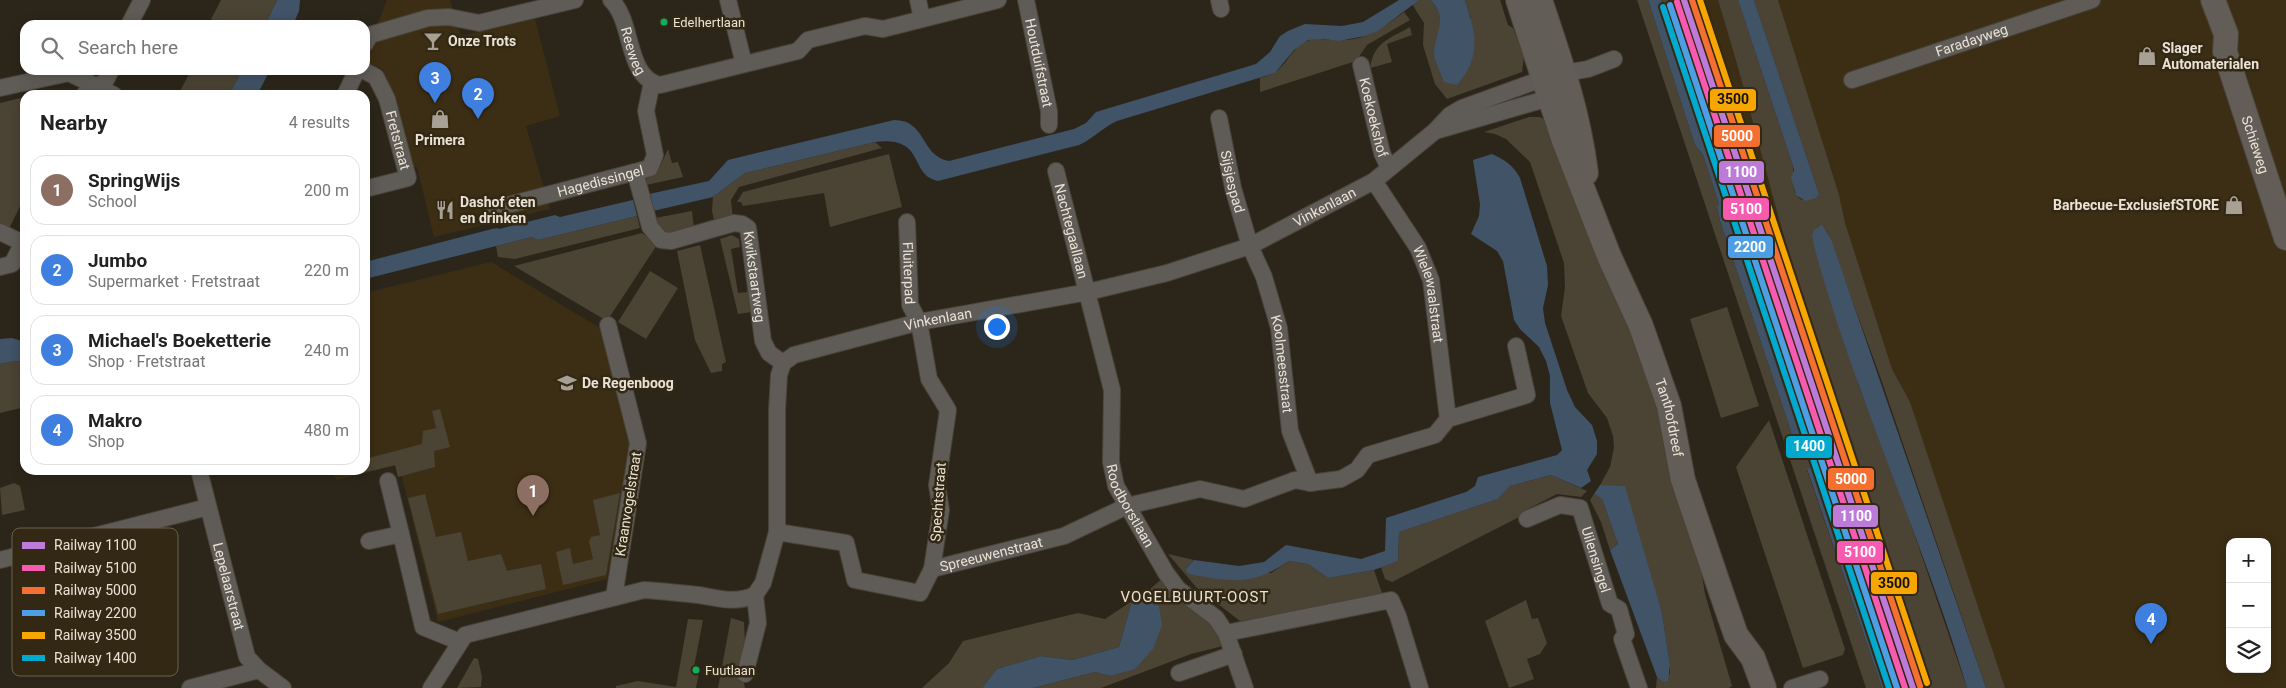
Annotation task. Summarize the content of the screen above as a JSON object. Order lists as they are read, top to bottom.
{
  "streets": {
    "street": [
      "Faradayweg",
      "Reeweg",
      "Houtduifstraat",
      "Koekoekshof",
      "Fretstraat",
      "Schieweg",
      "Hagedissingel",
      "Sijsjespad",
      "Vinkenlaan",
      "Nachtegaallaan",
      "Fluiterpad",
      "Kwikstaartweg",
      "Wielewaalstraat",
      "Koolmeesstraat",
      "Tanthofdreef",
      "Spechtstraat",
      "Kraanvogelstraat",
      "Roodborstlaan",
      "Spreeuwenstraat",
      "Uilensingel",
      "Lepelaarstraat"
    ]
  },
  "crossings": [
    ["Reeweg", "Hagedissingel"],
    ["Koekoekshof", "Vinkenlaan"],
    ["Hagedissingel", "Kwikstaartweg"],
    ["Sijsjespad", "Vinkenlaan"],
    ["Sijsjespad", "Koolmeesstraat"],
    ["Vinkenlaan", "Nachtegaallaan"],
    ["Vinkenlaan", "Fluiterpad"],
    ["Vinkenlaan", "Kwikstaartweg"],
    ["Vinkenlaan", "Wielewaalstraat"],
    ["Vinkenlaan", "Koolmeesstraat"],
    ["Vinkenlaan", "Tanthofdreef"],
    ["Vinkenlaan", "Spechtstraat"],
    ["Vinkenlaan", "Roodborstlaan"],
    ["Nachtegaallaan", "Roodborstlaan"],
    ["Fluiterpad", "Spechtstraat"],
    ["Wielewaalstraat", "Spreeuwenstraat"],
    ["Koolmeesstraat", "Spreeuwenstraat"],
    ["Spechtstraat", "Spreeuwenstraat"],
    ["Roodborstlaan", "Spreeuwenstraat"]
  ],
  "districts": ["VOGELBUURT-OOST"],
  "places": {
    "other": ["Edelhertlaan", "Fuutlaan"],
    "bar": ["Onze Trots"],
    "shop": ["Slager Automaterialen", "Primera", "Barbecue-ExclusiefSTORE"],
    "restaurant": ["Dashof eten en drinken"],
    "school or university": ["De Regenboog"]
  },
  "lines": [
    "rail line 1100",
    "rail line 5000",
    "rail line 3500",
    "rail line 5100",
    "rail line 2200",
    "rail line 1400"
  ],
  "legend": [
    "Railway 1100",
    "Railway 5100",
    "Railway 5000",
    "Railway 2200",
    "Railway 3500",
    "Railway 1400"
  ],
  "page": {
    "search": "Search here",
    "pins": [
      "3",
      "2",
      "1",
      "4"
    ],
    "heading": ["Nearby", "4 results"],
    "list": [
      {
        "mark": "1",
        "name": "SpringWijs",
        "note": "School",
        "value": "200 m"
      },
      {
        "mark": "2",
        "name": "Jumbo",
        "note": "Supermarket · Fretstraat",
        "value": "220 m"
      },
      {
        "mark": "3",
        "name": "Michael's Boeketterie",
        "note": "Shop · Fretstraat",
        "value": "240 m"
      },
      {
        "mark": "4",
        "name": "Makro",
        "note": "Shop",
        "value": "480 m"
      }
    ],
    "map_buttons": ["+", "−"]
  }
}
